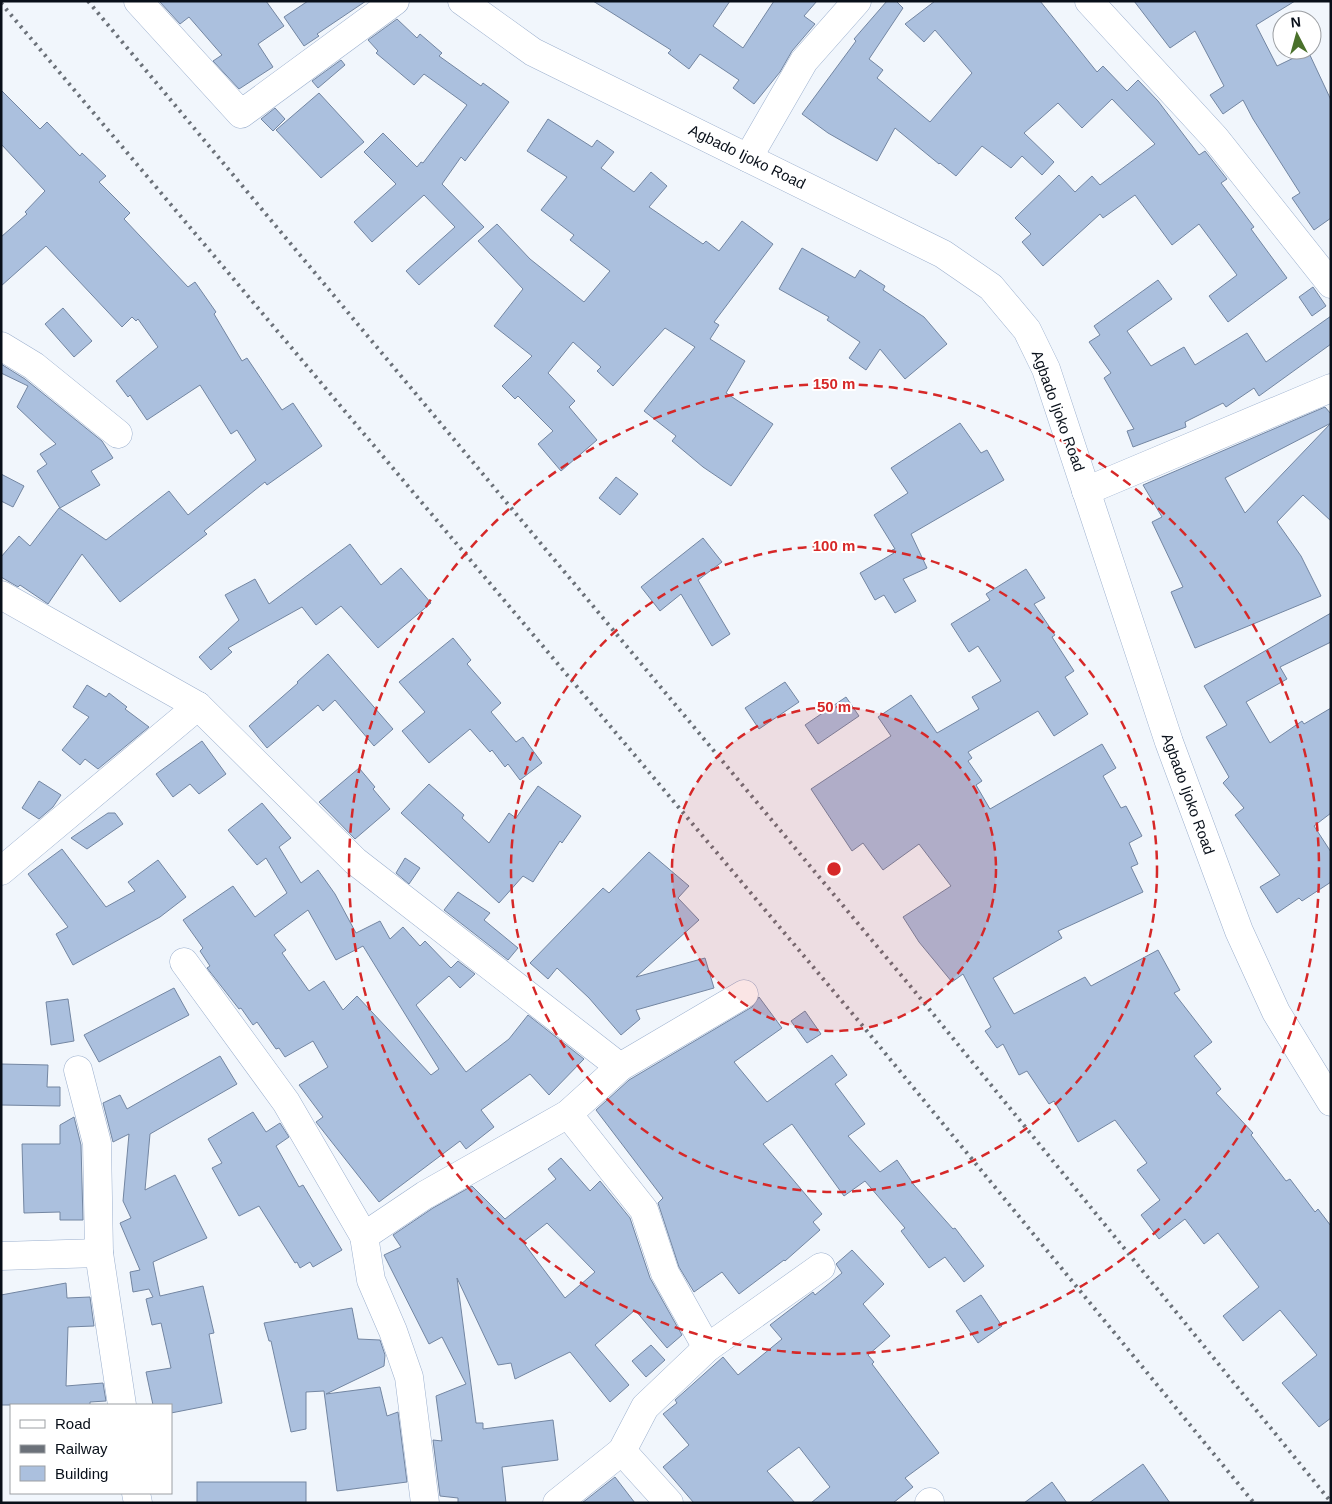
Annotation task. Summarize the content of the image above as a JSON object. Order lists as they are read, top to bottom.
{
  "streets": {
    "street": ["Agbado Ijoko Road"]
  },
  "legend": ["Road", "Railway", "Building"],
  "north": "top",
  "rings": ["150 m", "100 m", "50 m"]
}
